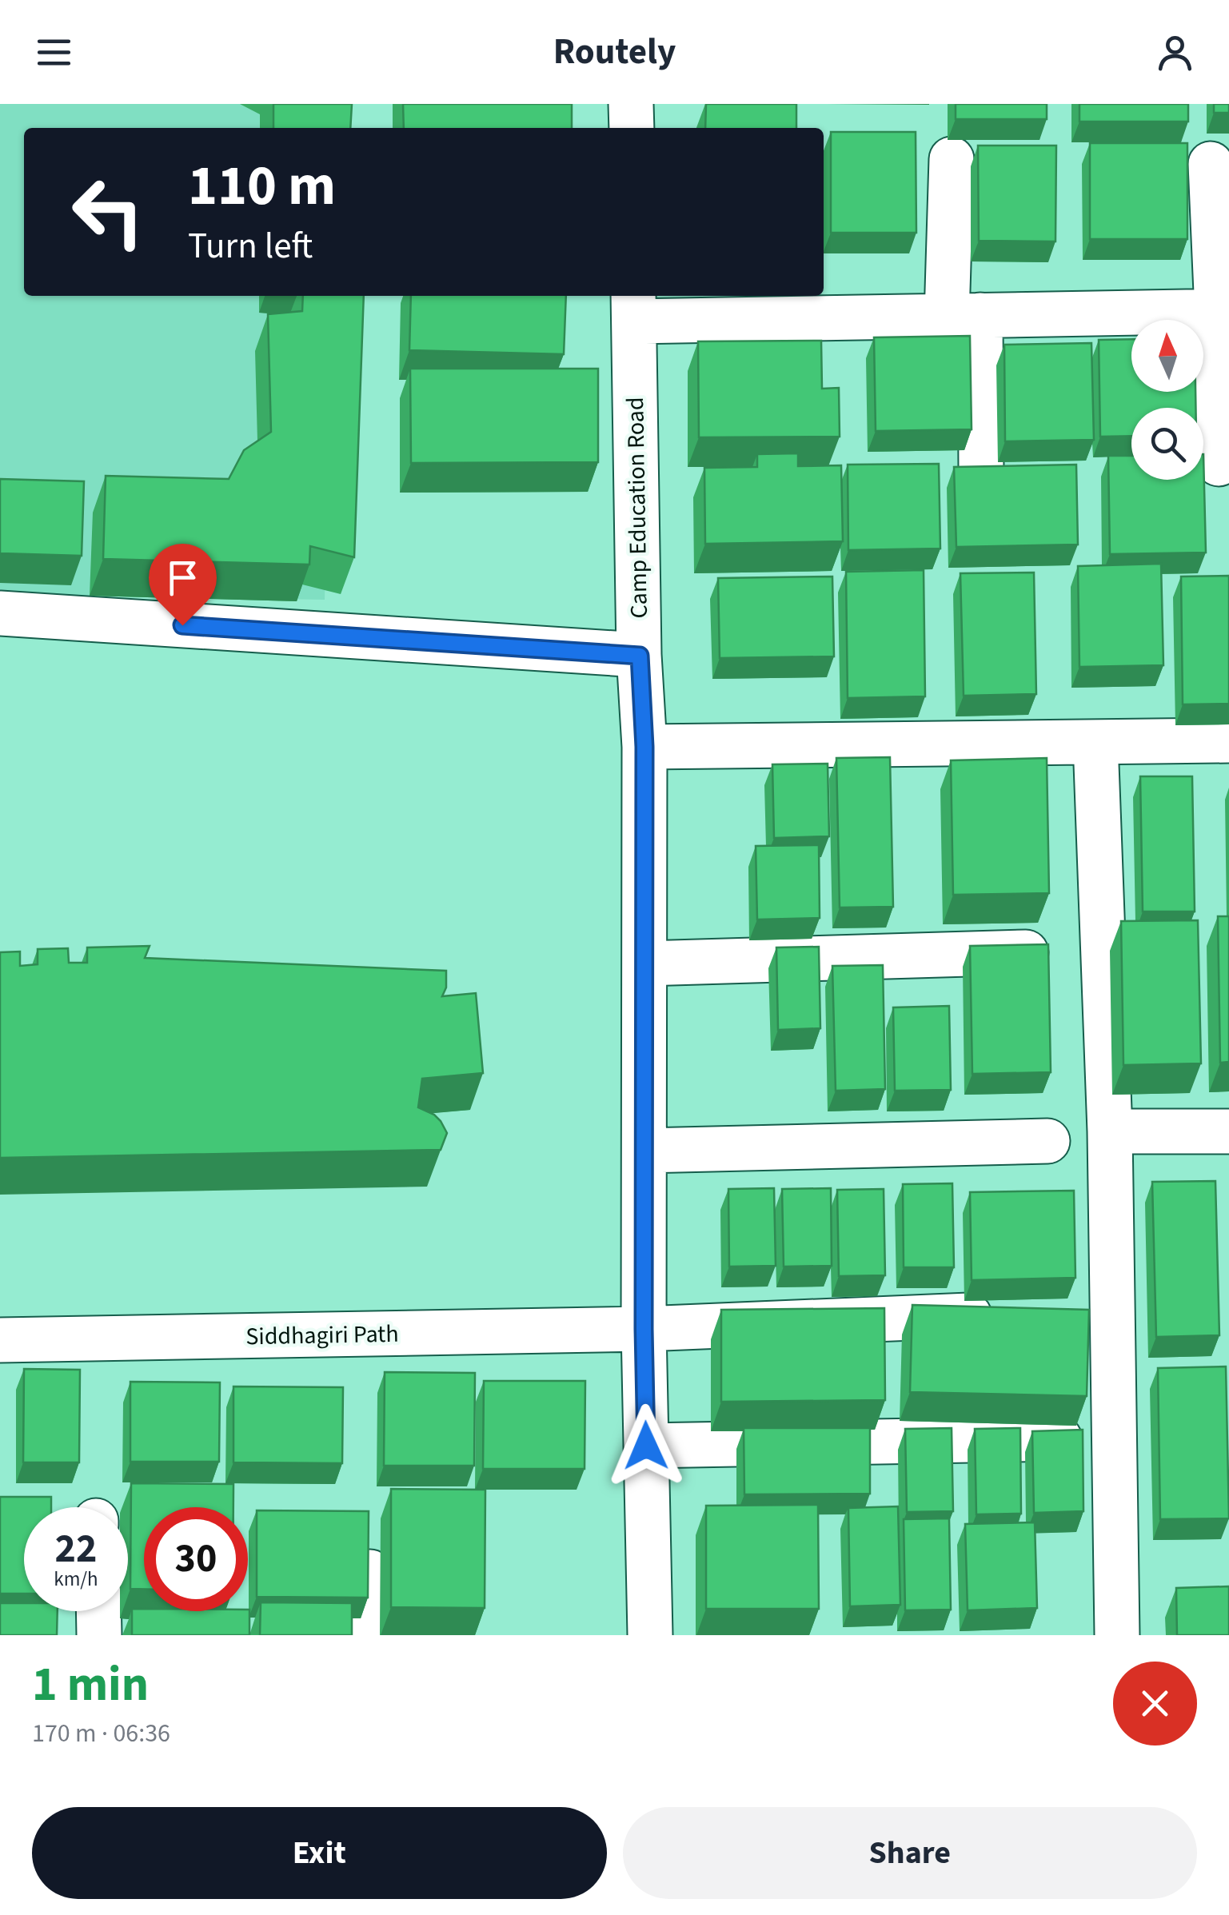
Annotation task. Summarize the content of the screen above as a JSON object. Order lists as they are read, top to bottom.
{
  "streets": {
    "street": ["Camp Education Road", "Siddhagiri Path"]
  },
  "crossings": [
    ["Camp Education Road", "Siddhagiri Path"]
  ],
  "north": "top",
  "page": {
    "header": "Routely",
    "turn": ["110 m", "Turn left"],
    "speed": "22 km/h",
    "limit": "30",
    "heading": ["1 min", "170 m · 06:36"],
    "buttons": ["Exit", "Share"]
  }
}
